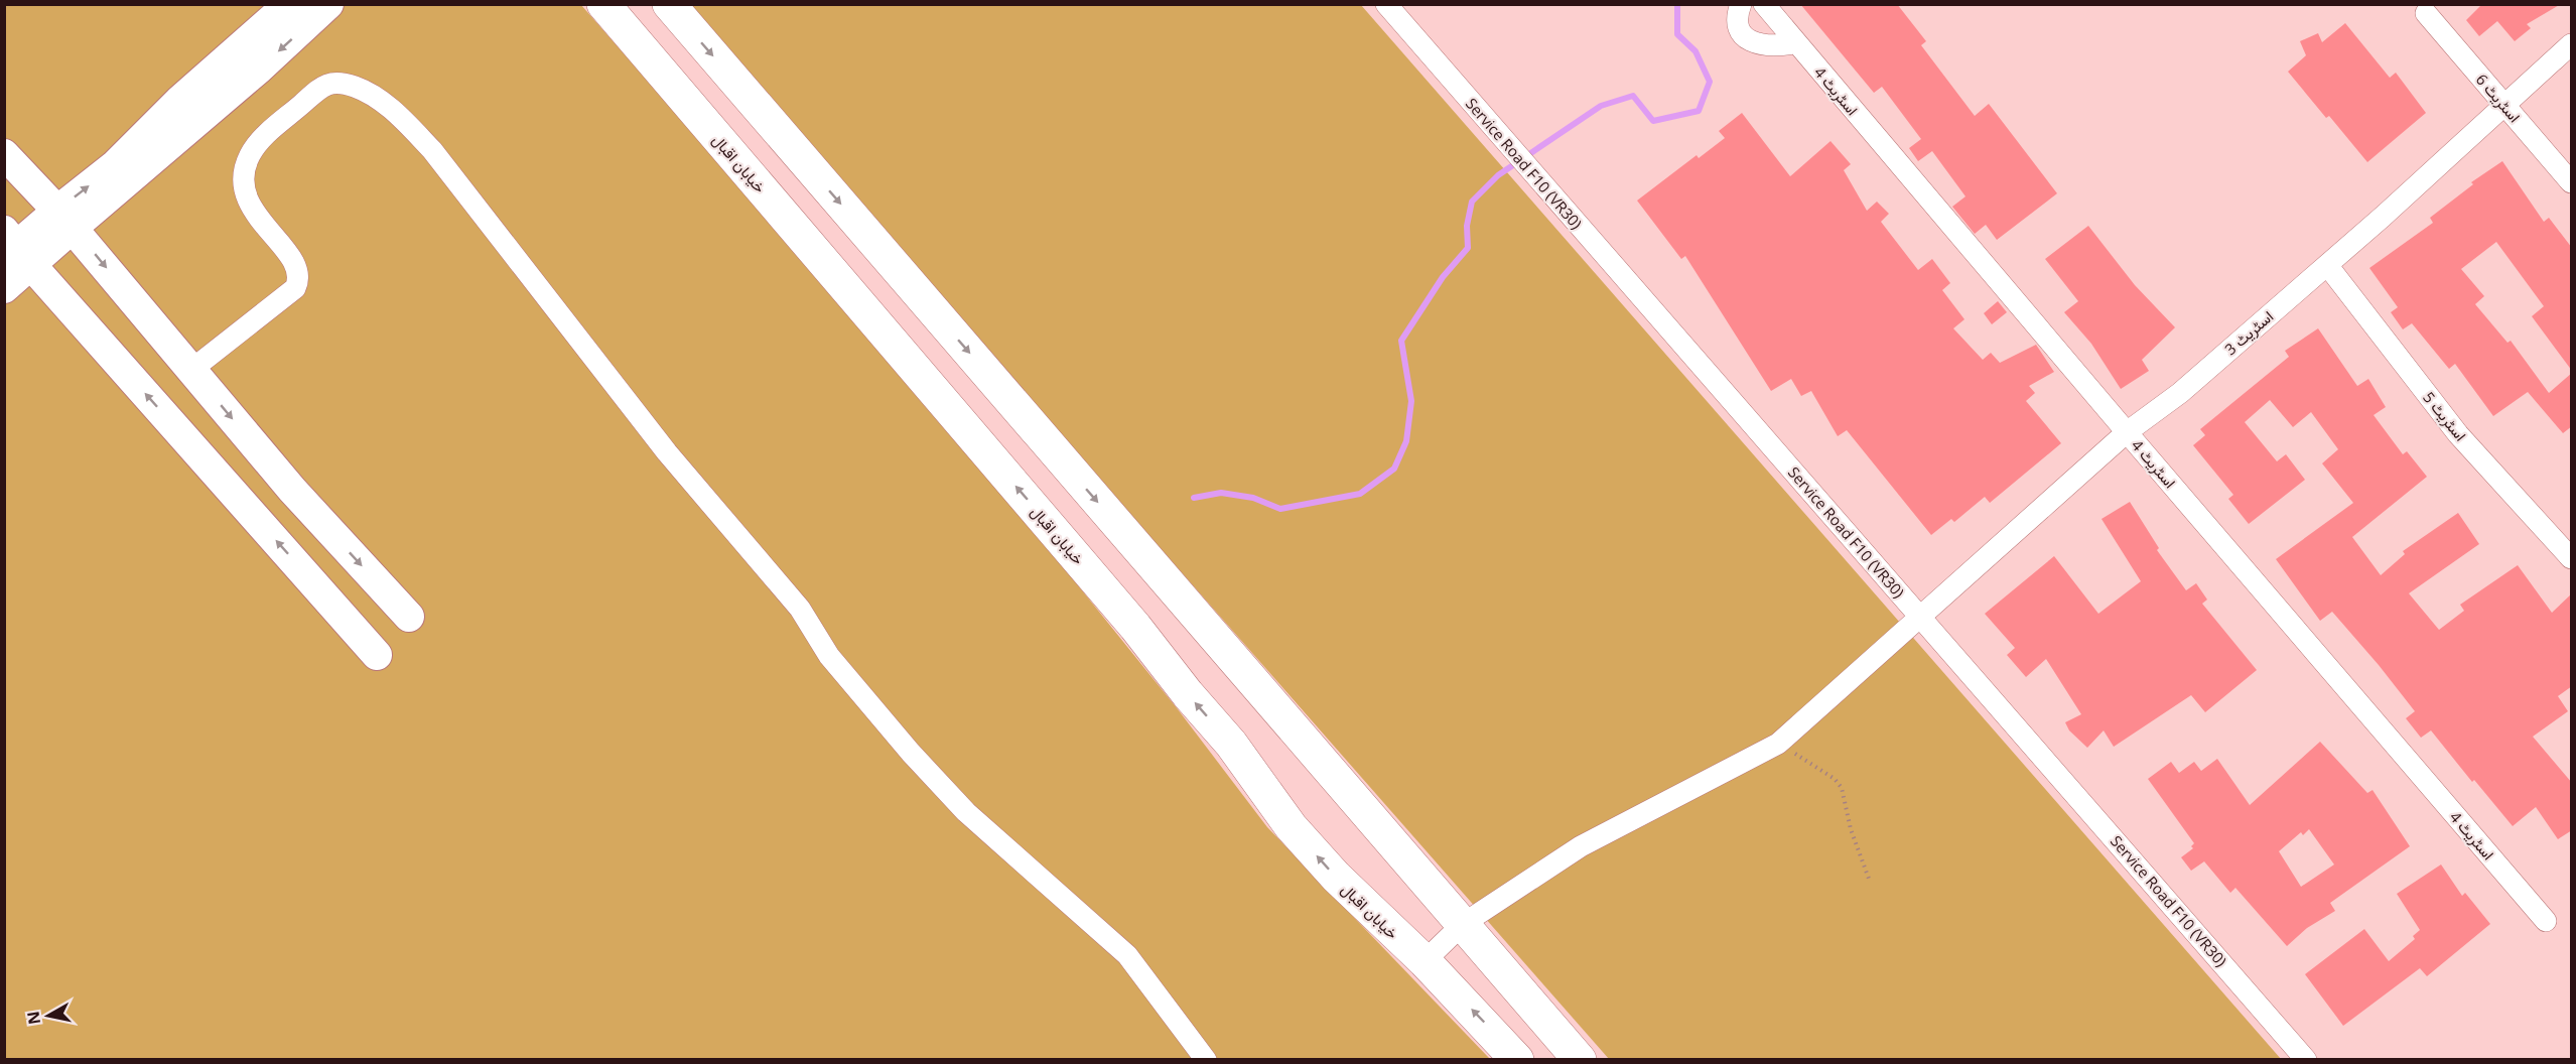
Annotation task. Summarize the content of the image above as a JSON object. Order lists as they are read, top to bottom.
{
  "streets": {
    "main road": ["خیابان اقبال"],
    "street": [
      "اسٹریٹ 4",
      "اسٹریٹ 6",
      "Service Road F10 (VR30)",
      "اسٹریٹ 3",
      "اسٹریٹ 5"
    ]
  },
  "crossings": [
    ["اسٹریٹ 4", "اسٹریٹ 3"],
    ["اسٹریٹ 6", "اسٹریٹ 3"],
    ["خیابان اقبال", "اسٹریٹ 3"],
    ["Service Road F10 (VR30)", "اسٹریٹ 3"],
    ["اسٹریٹ 3", "اسٹریٹ 5"]
  ],
  "north": "left"
}
